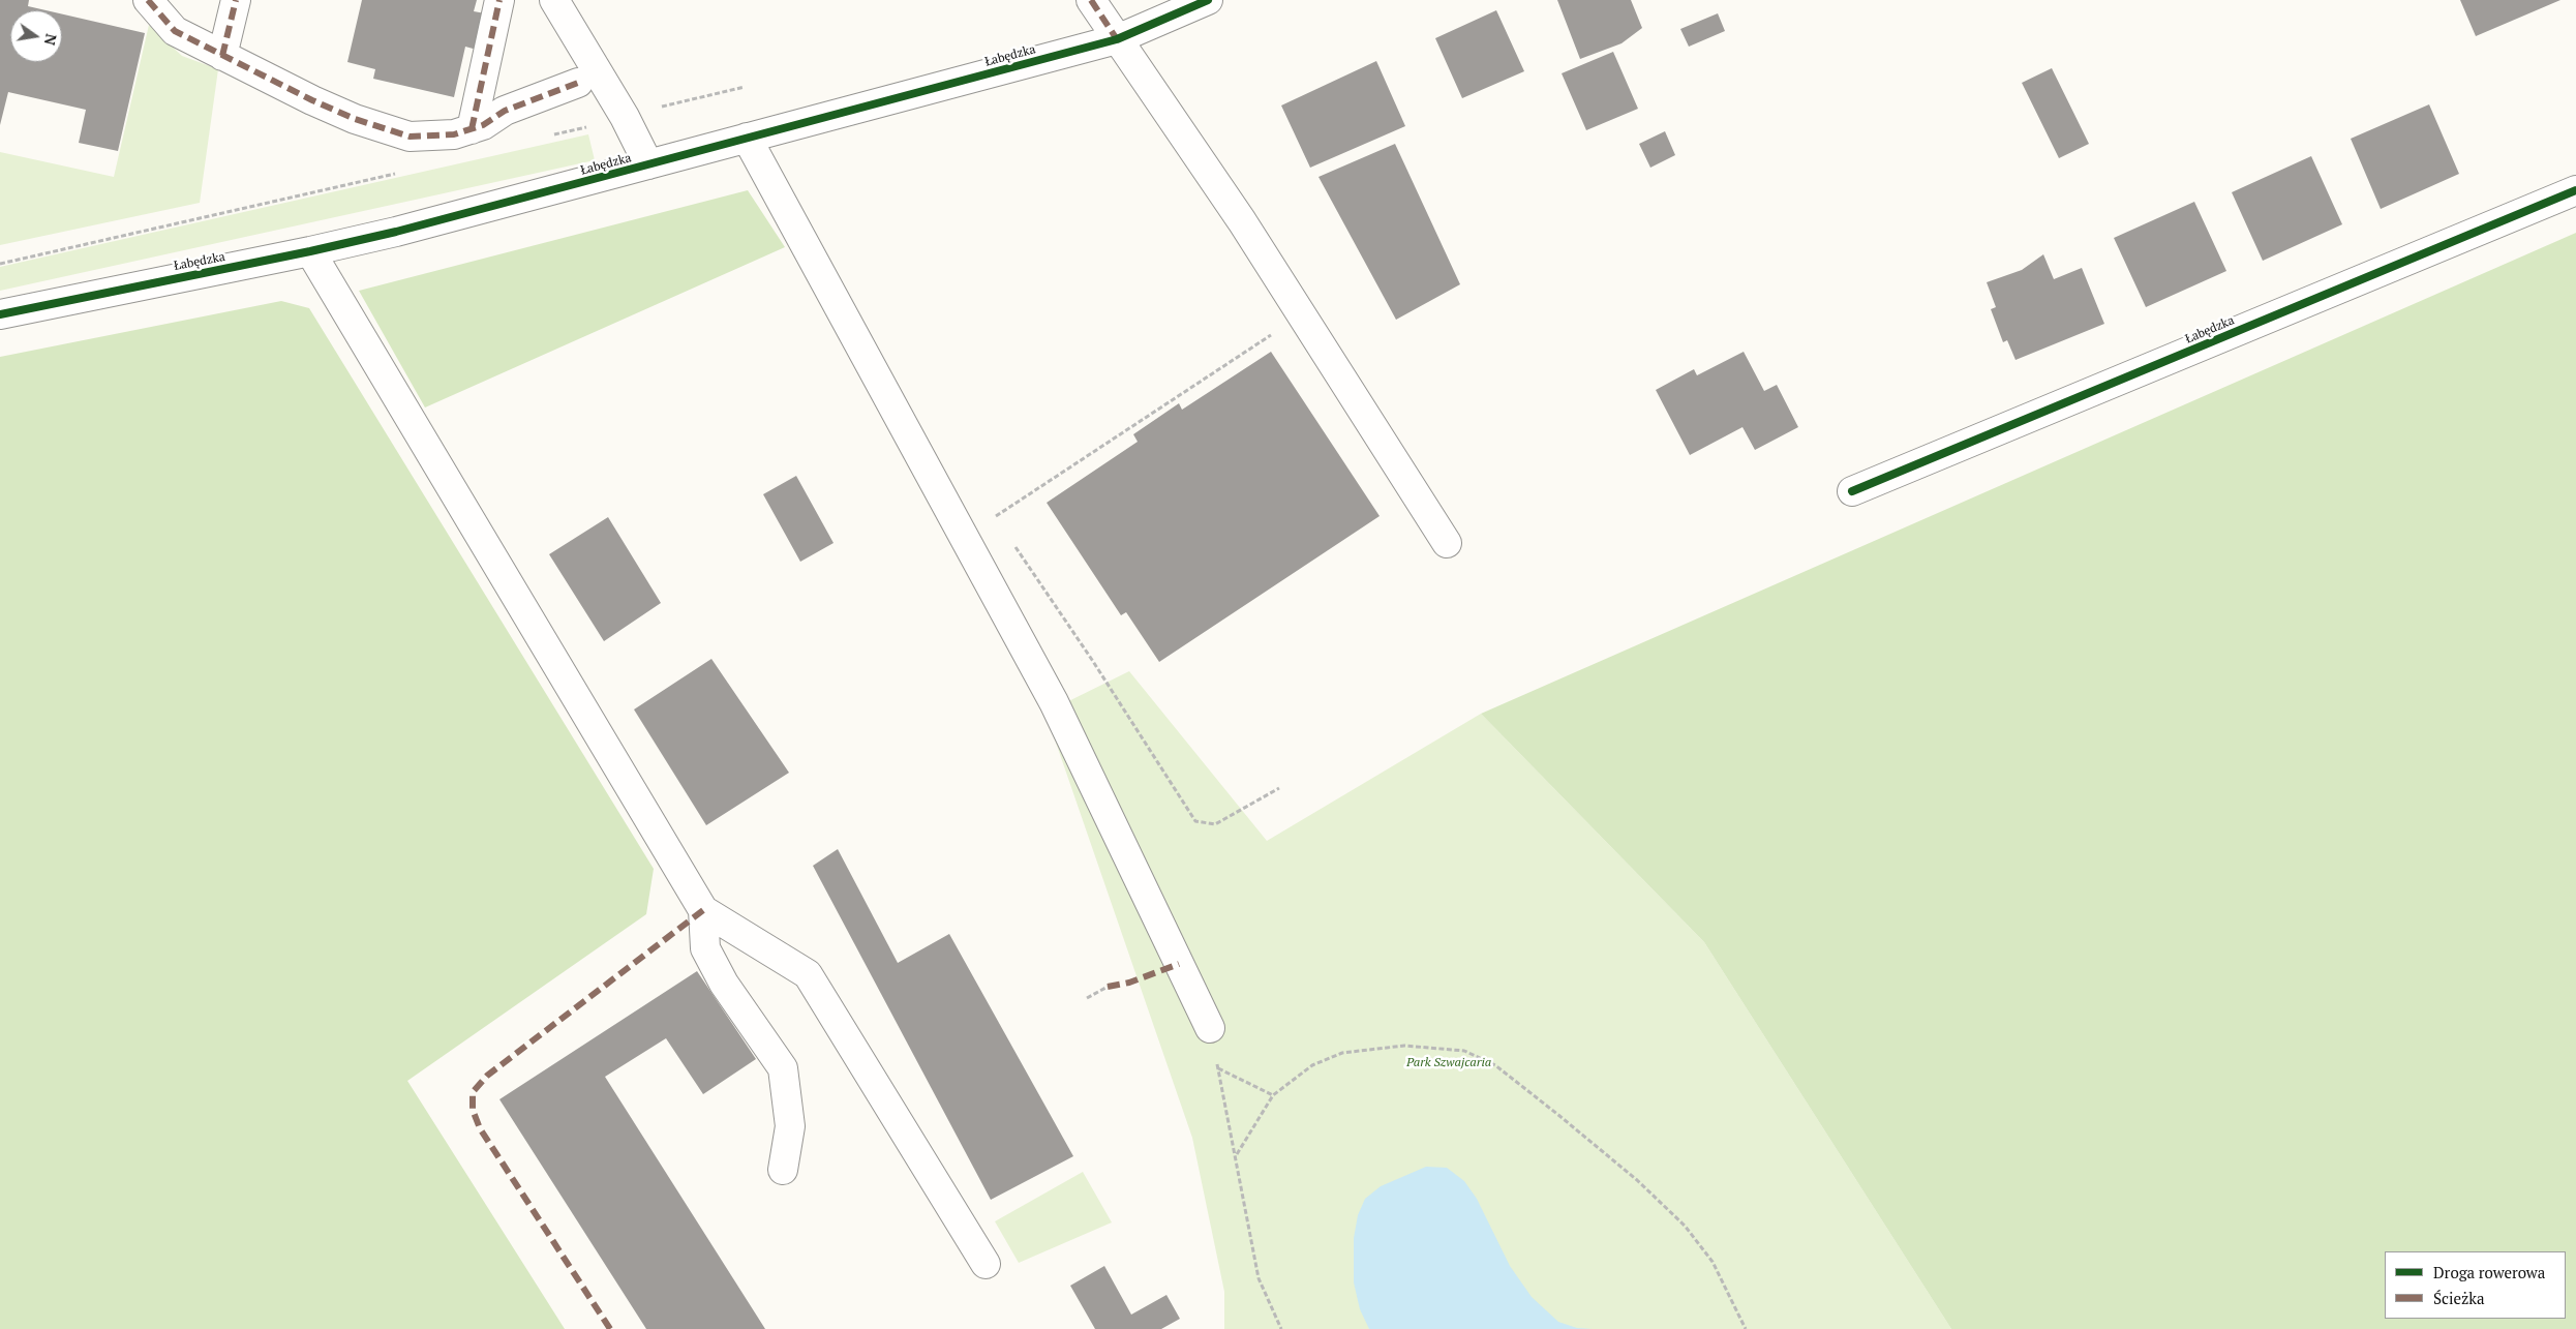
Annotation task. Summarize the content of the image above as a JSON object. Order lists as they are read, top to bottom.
{
  "streets": {
    "street": ["Łabędzka"]
  },
  "parks": ["Park Szwajcaria"],
  "legend": ["Droga rowerowa", "Ścieżka"],
  "north": "right"
}
